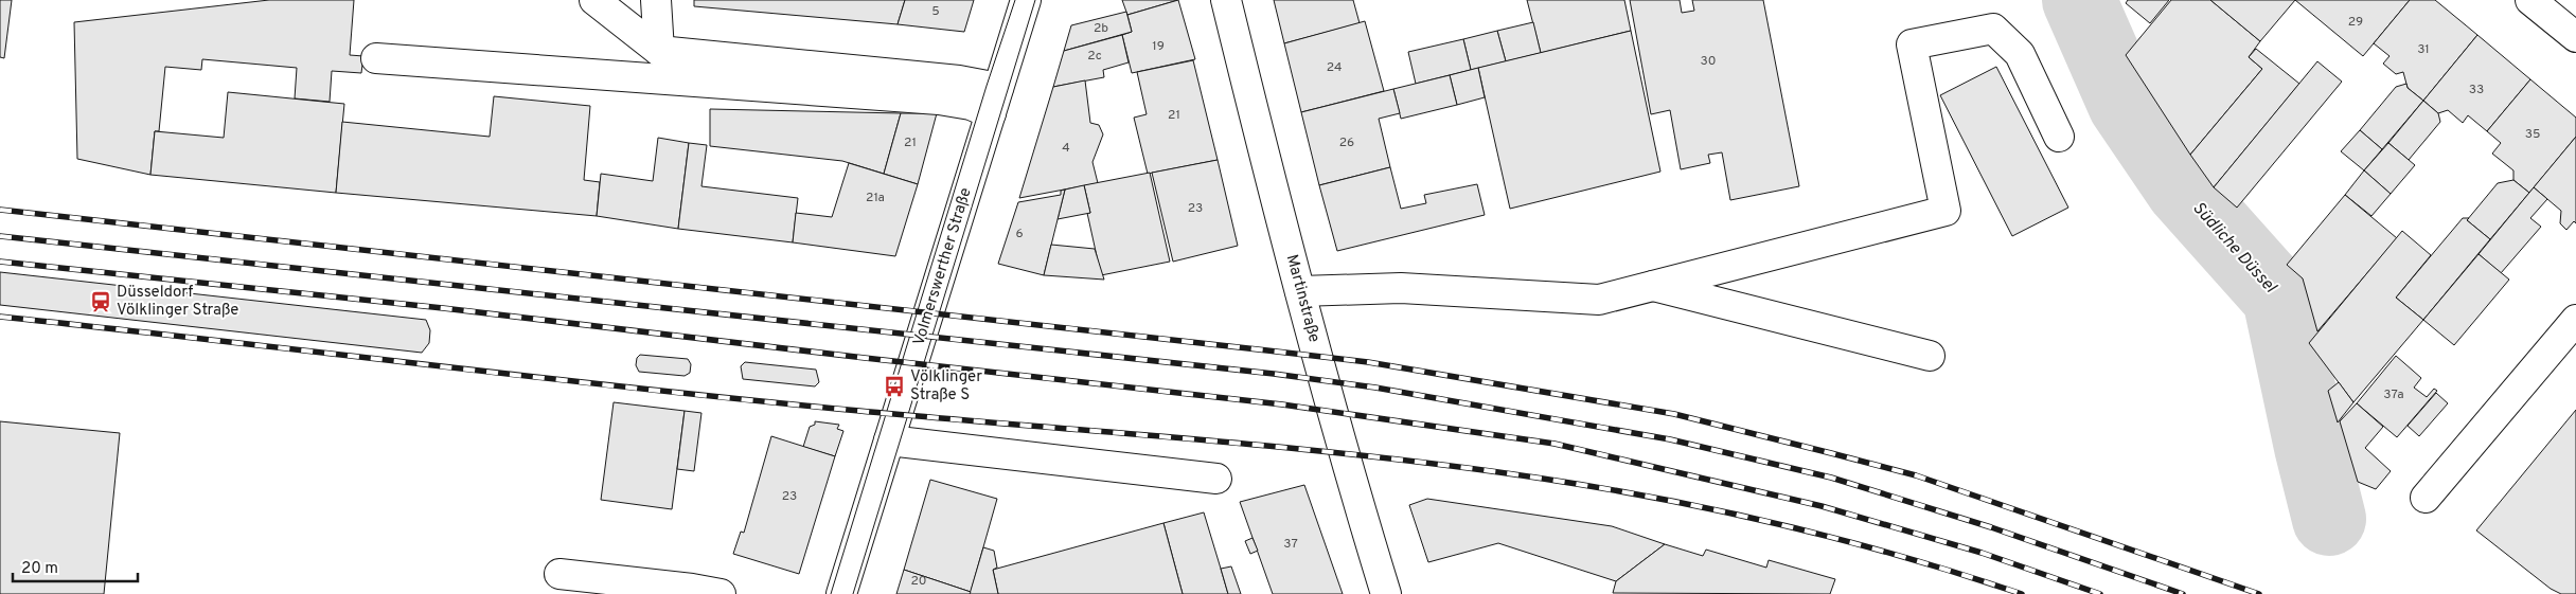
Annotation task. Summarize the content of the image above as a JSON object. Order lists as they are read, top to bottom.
{
  "streets": {
    "street": ["Volmerswerther Straße", "Martinstraße"]
  },
  "water": ["Südliche Düssel"],
  "places": {
    "station": ["Düsseldorf Völklinger Straße"],
    "bus stop": ["Völklinger Straße S"]
  },
  "house_numbers": [
    "5",
    "29",
    "2b",
    "19",
    "31",
    "2c",
    "30",
    "24",
    "33",
    "21",
    "35",
    "21",
    "26",
    "4",
    "21a",
    "23",
    "6",
    "37a",
    "23",
    "37",
    "20"
  ],
  "scale_bar": "20 m"
}
